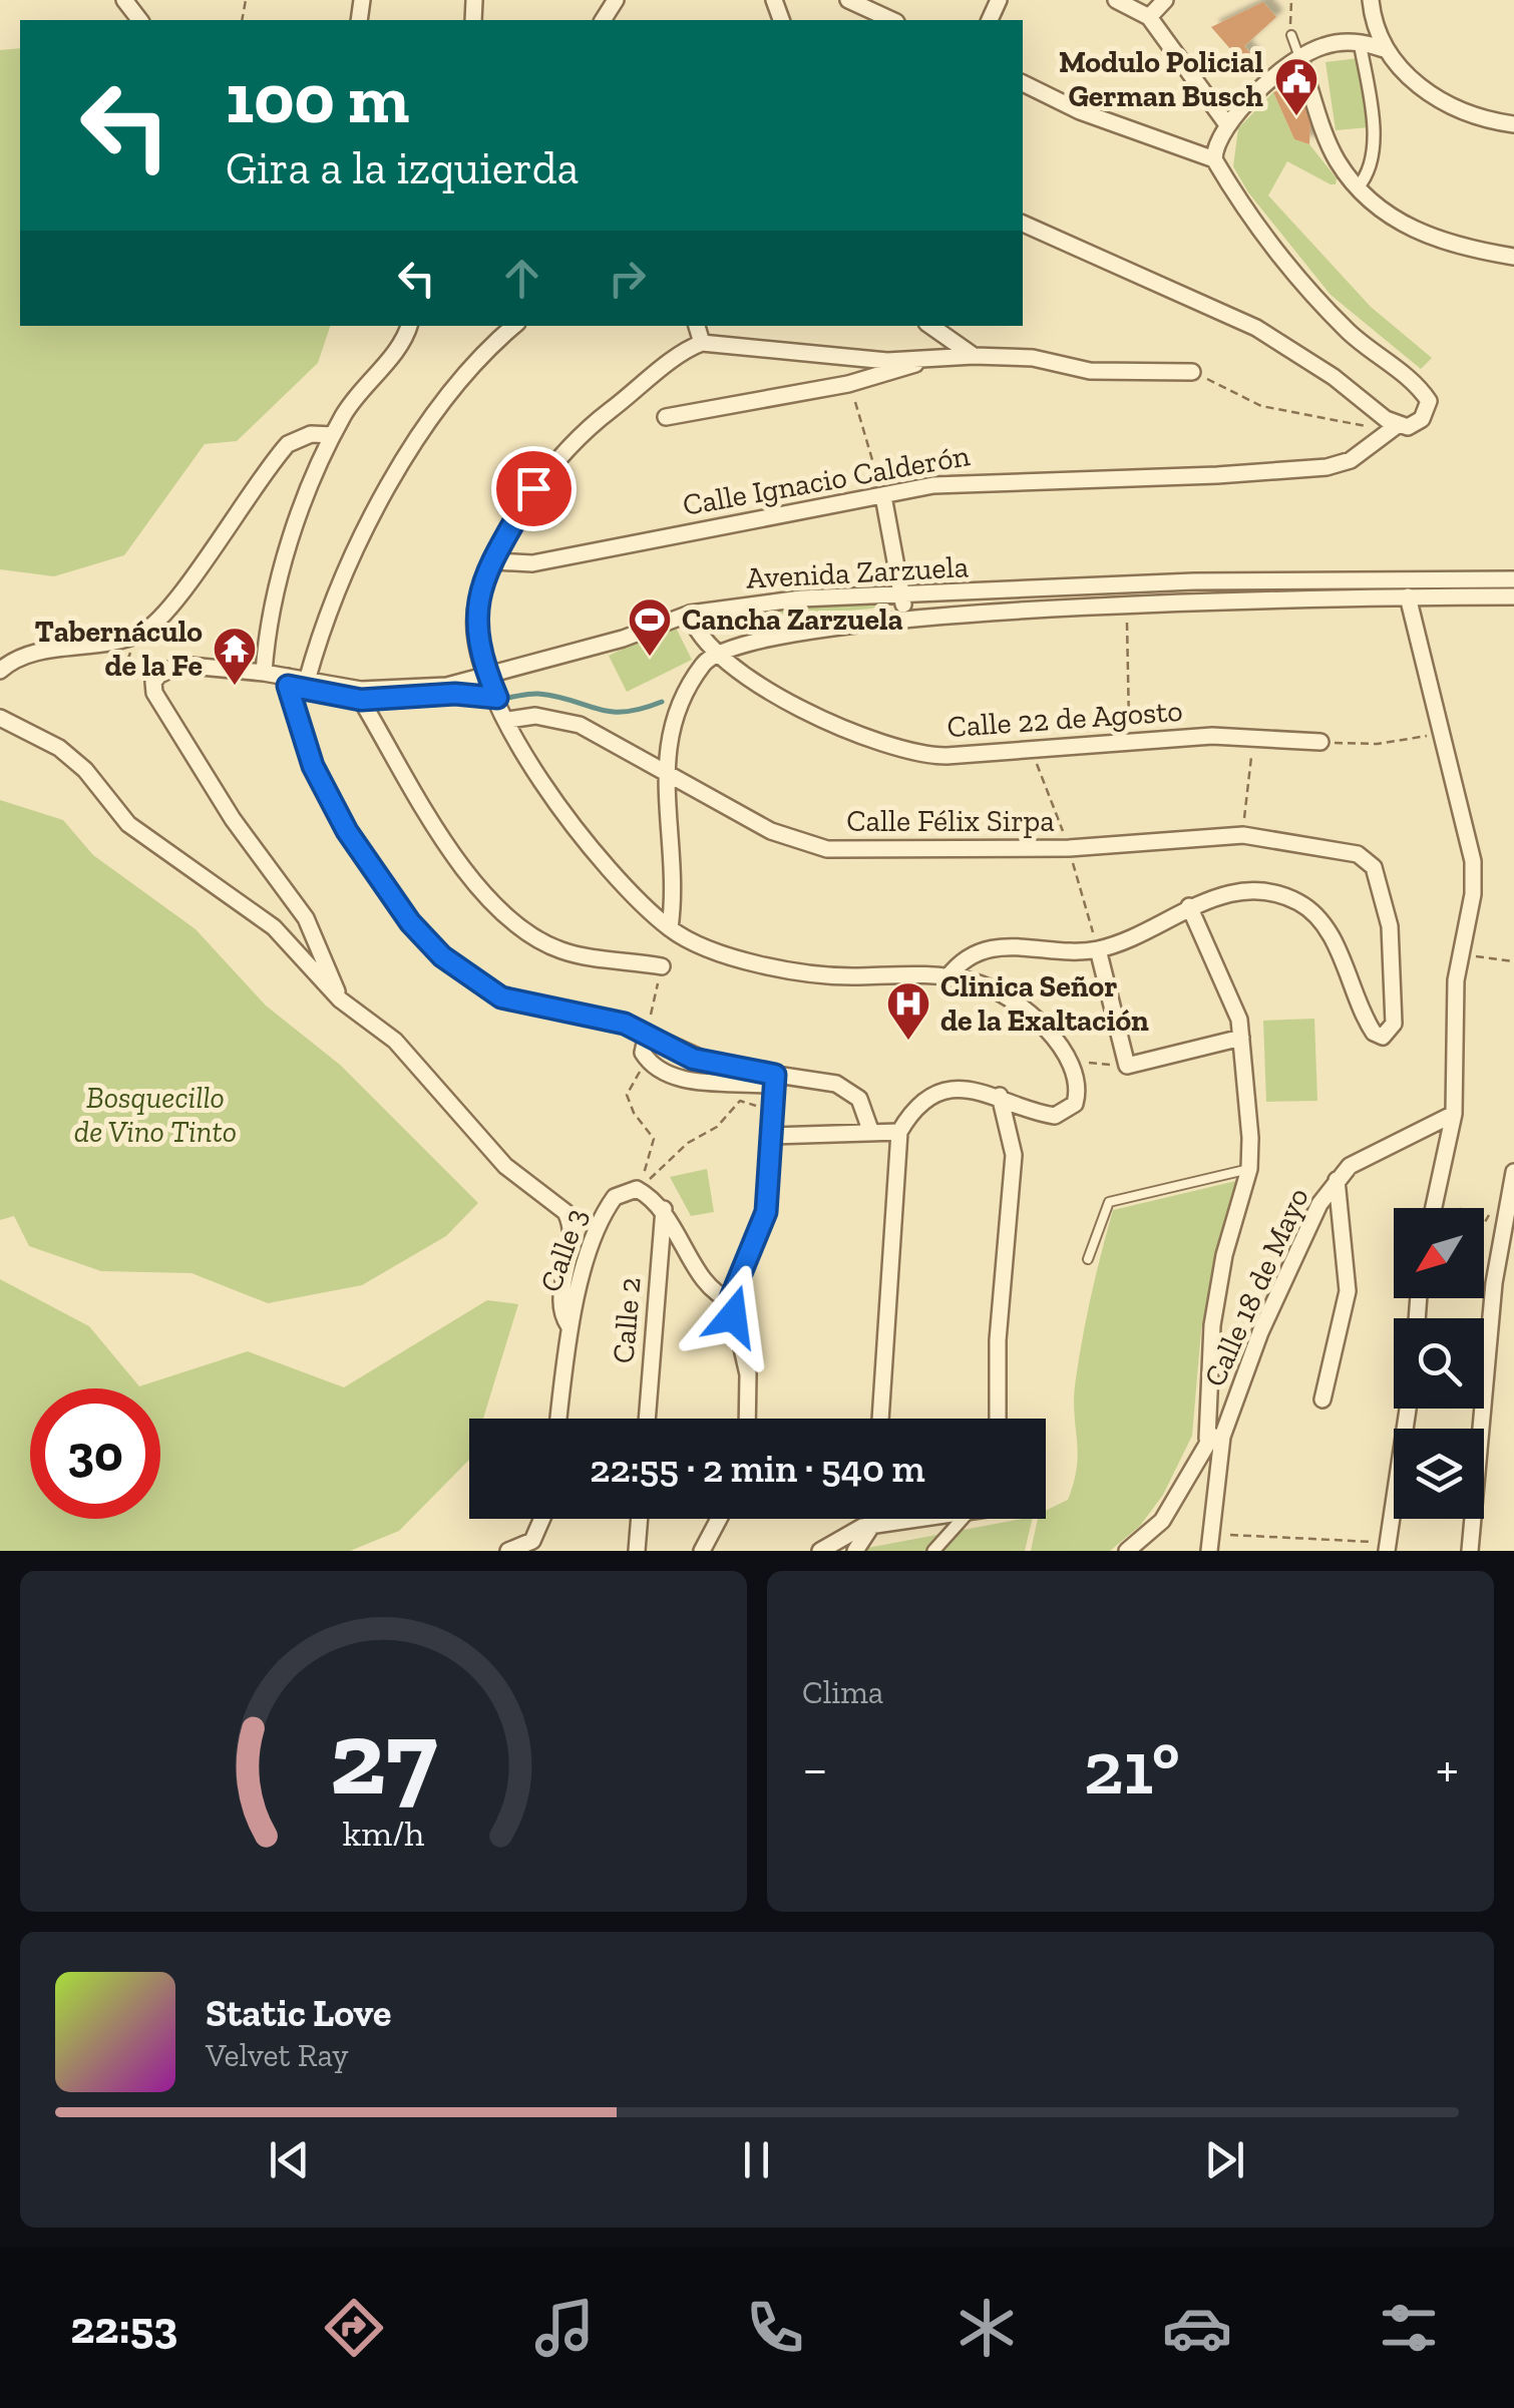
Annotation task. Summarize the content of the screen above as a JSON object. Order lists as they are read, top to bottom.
{
  "streets": {
    "street": [
      "Calle Ignacio Calderón",
      "Avenida Zarzuela",
      "Calle 22 de Agosto",
      "Calle Félix Sirpa",
      "Calle 3",
      "Calle 18 de Mayo",
      "Calle 2"
    ]
  },
  "crossings": [
    ["Avenida Zarzuela", "Calle 22 de Agosto"]
  ],
  "parks": ["Bosquecillo de Vino Tinto"],
  "places": {
    "public building": ["Modulo Policial German Busch"],
    "sports": ["Cancha Zarzuela"],
    "temple": ["Tabernáculo de la Fe"],
    "hospital": ["Clinica Señor de la Exaltación"]
  },
  "north": "bottom left",
  "page": {
    "turn": ["100 m", "Gira a la izquierda"],
    "limit": "30",
    "trip": "22:55 · 2 min · 540 m",
    "tile": "Clima",
    "heat": ["−", "21°", "+"],
    "song": ["Static Love", "Velvet Ray"],
    "tabs": "22:53",
    "gauge": ["27", "km/h"]
  }
}
